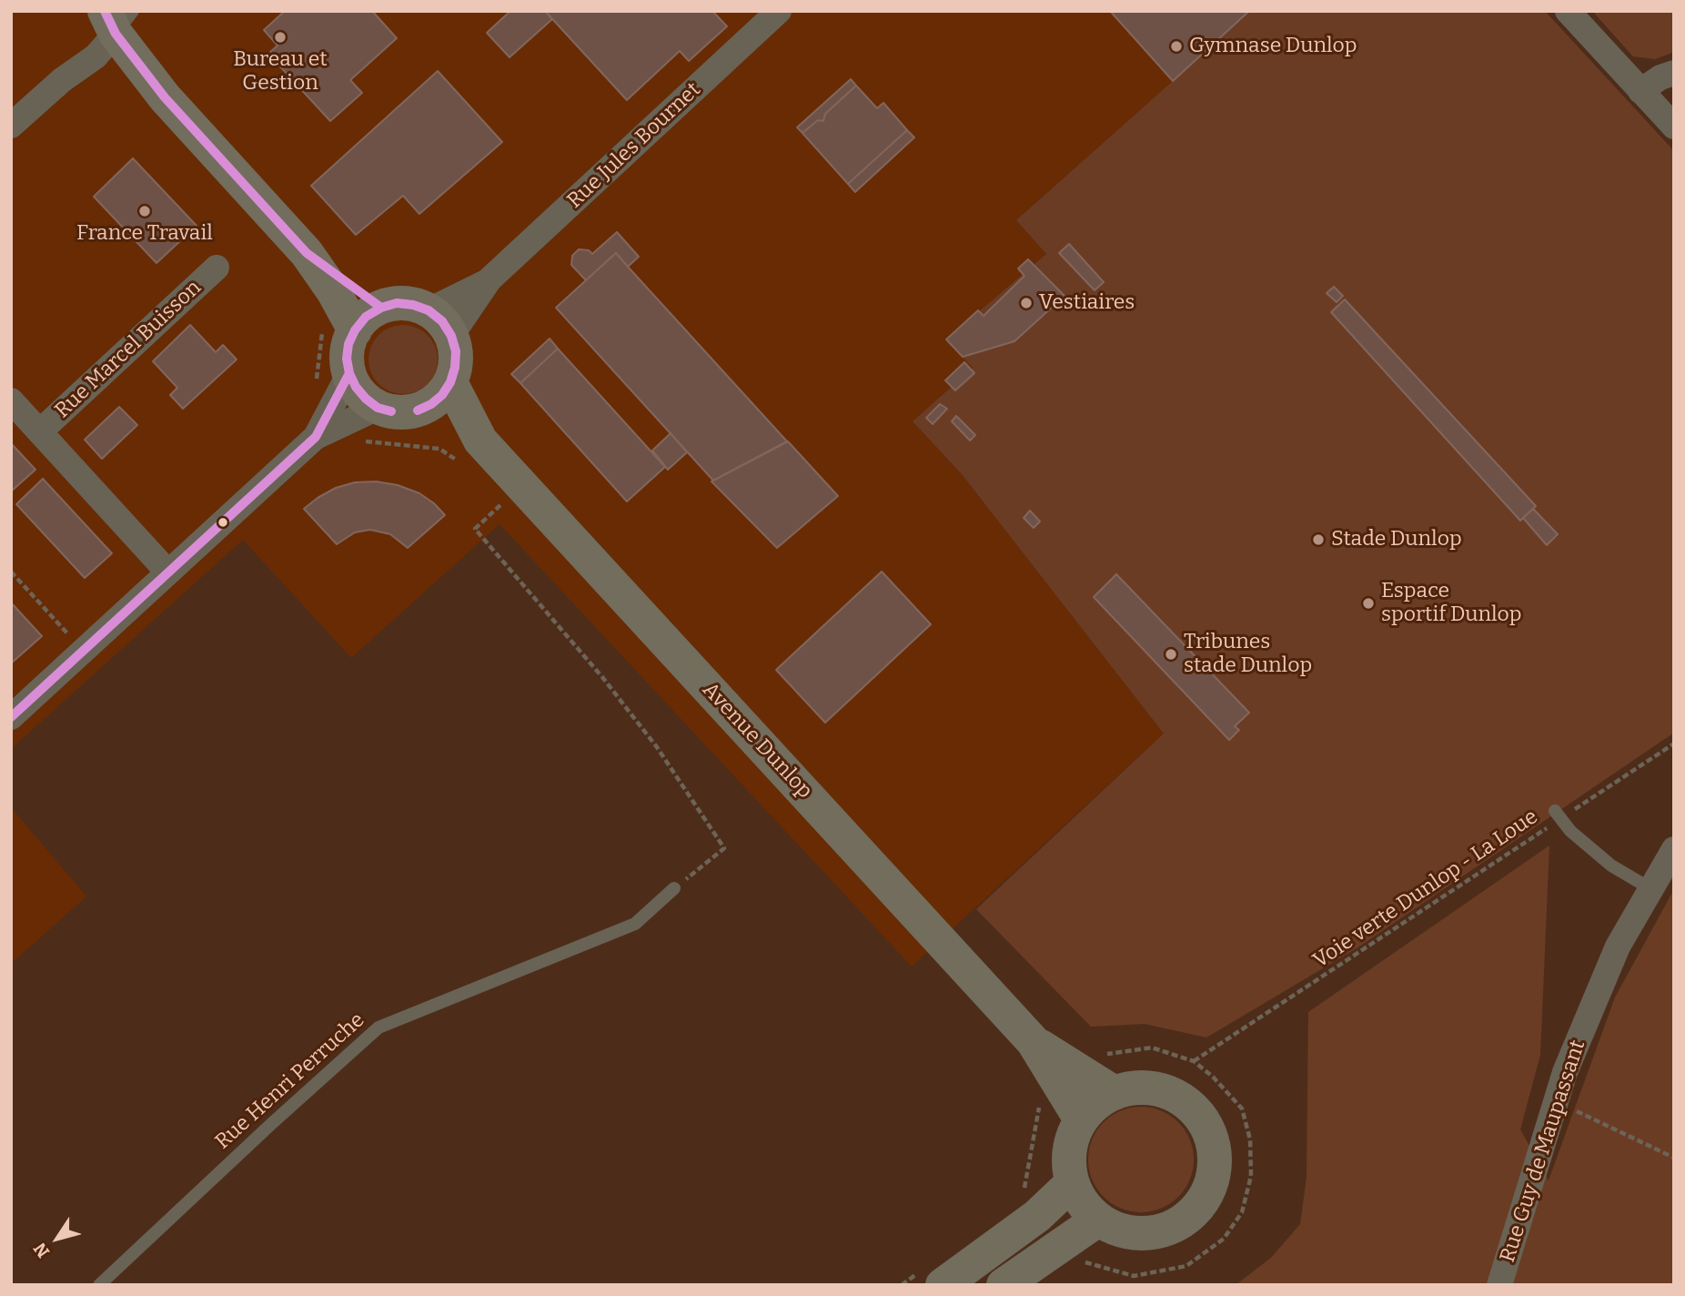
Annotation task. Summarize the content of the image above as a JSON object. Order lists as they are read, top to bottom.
{
  "streets": {
    "street": [
      "Rue Jules Bournet",
      "Rue Marcel Buisson",
      "Avenue Dunlop",
      "Rue Guy de Maupassant"
    ],
    "lane": ["Rue Henri Perruche"],
    "path": ["Voie verte Dunlop - La Loue"]
  },
  "crossings": [
    ["Rue Jules Bournet", "Avenue Dunlop"]
  ],
  "places": [
    "Bureau et Gestion",
    "Gymnase Dunlop",
    "France Travail",
    "Vestiaires",
    "Stade Dunlop",
    "Espace sportif Dunlop",
    "Tribunes stade Dunlop"
  ],
  "north": "bottom left"
}
